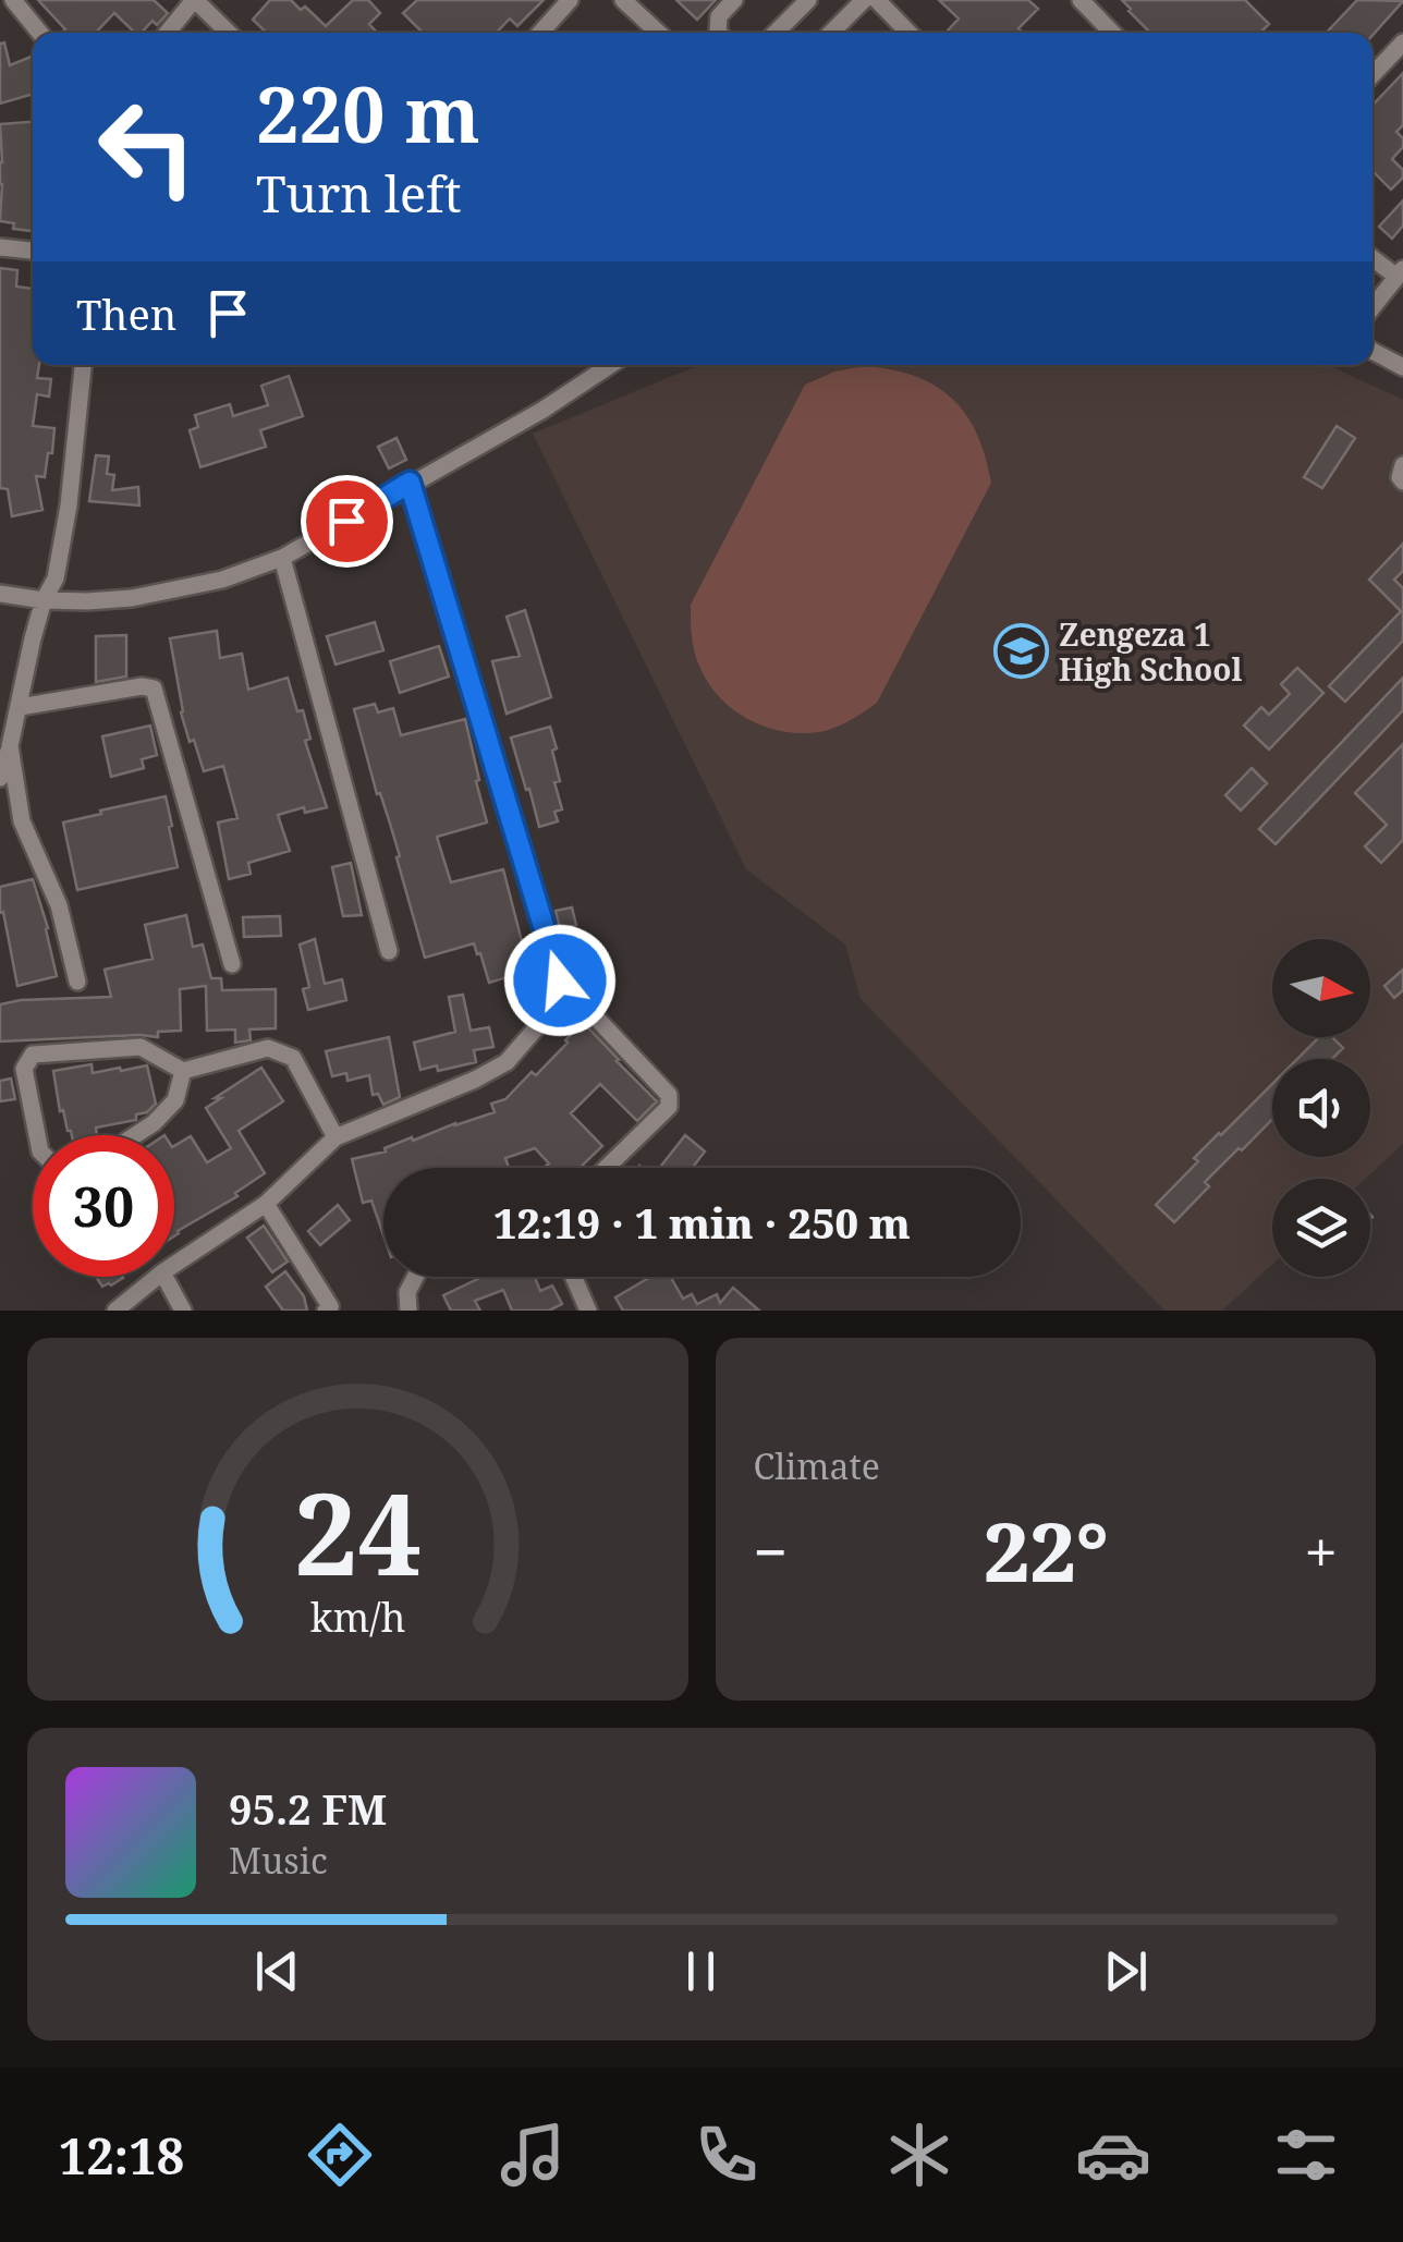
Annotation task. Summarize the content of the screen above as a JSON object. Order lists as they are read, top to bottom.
{
  "places": {
    "school or university": ["Zengeza 1 High School"]
  },
  "north": "right",
  "page": {
    "turn": ["220 m", "Turn left"],
    "then": "Then",
    "limit": "30",
    "trip": "12:19 · 1 min · 250 m",
    "tile": "Climate",
    "heat": ["−", "22°", "+"],
    "song": ["95.2 FM", "Music"],
    "tabs": "12:18",
    "gauge": ["24", "km/h"]
  }
}
